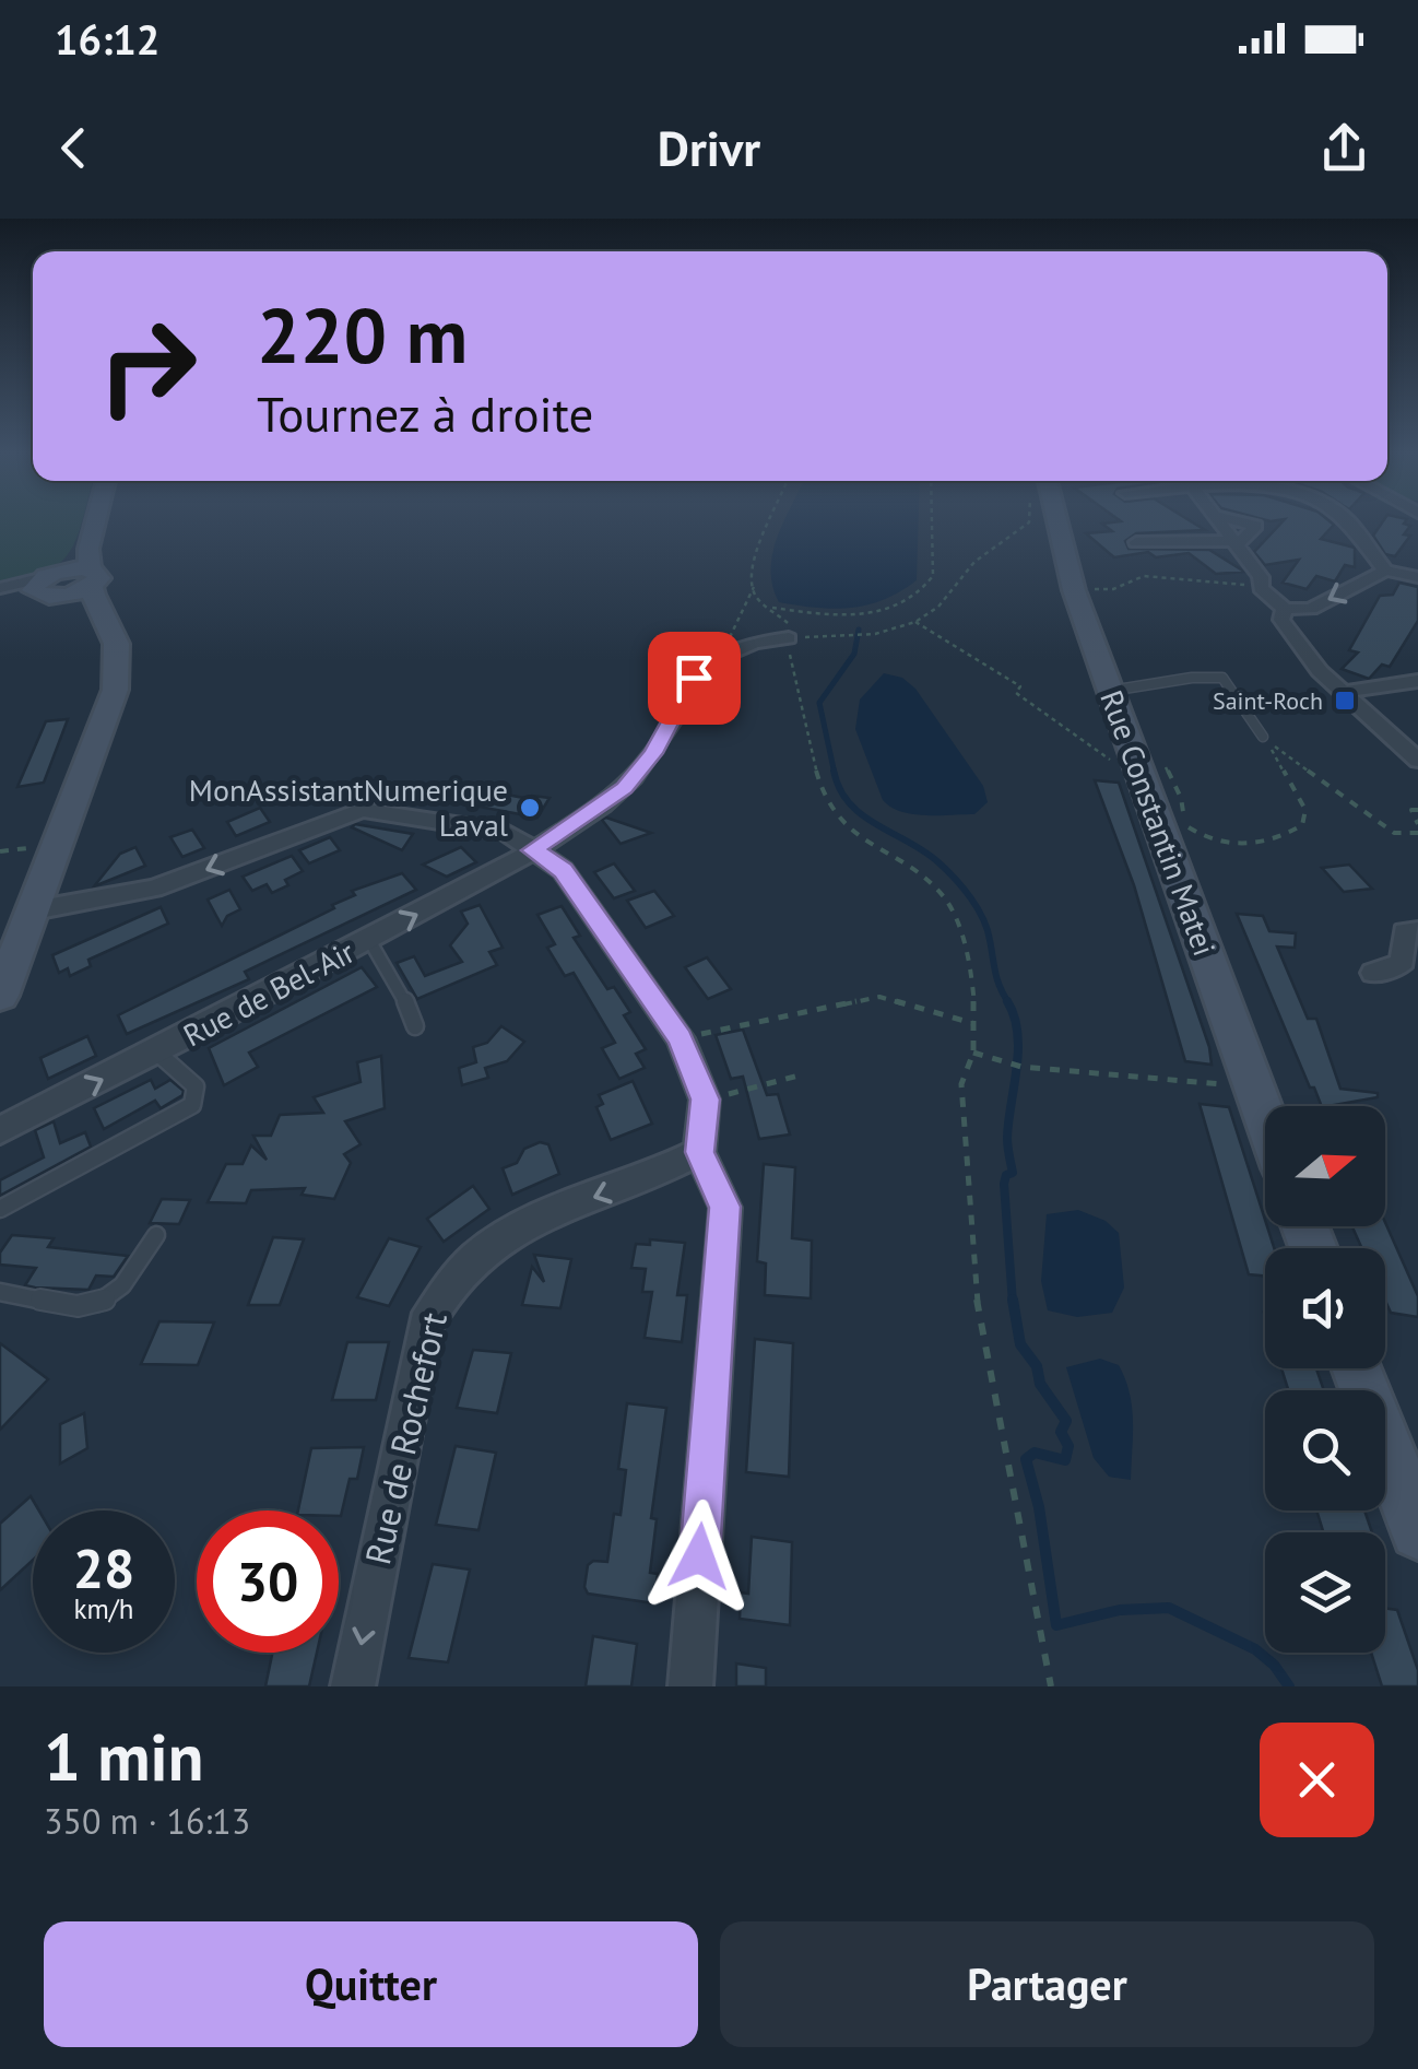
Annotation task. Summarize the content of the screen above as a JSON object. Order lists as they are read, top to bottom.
{
  "streets": {
    "street": ["Rue Constantin Matei", "Rue de Bel-Air", "Rue de Rochefort"]
  },
  "one_way": ["Rue de Bel-Air", "Rue de Rochefort"],
  "places": {
    "transit": ["Saint-Roch"],
    "other": ["MonAssistantNumerique Laval"]
  },
  "north": "right",
  "page": {
    "status": "16:12",
    "header": "Drivr",
    "turn": ["220 m", "Tournez à droite"],
    "speed": "28 km/h",
    "limit": "30",
    "heading": ["1 min", "350 m · 16:13"],
    "buttons": ["Quitter", "Partager"]
  }
}
